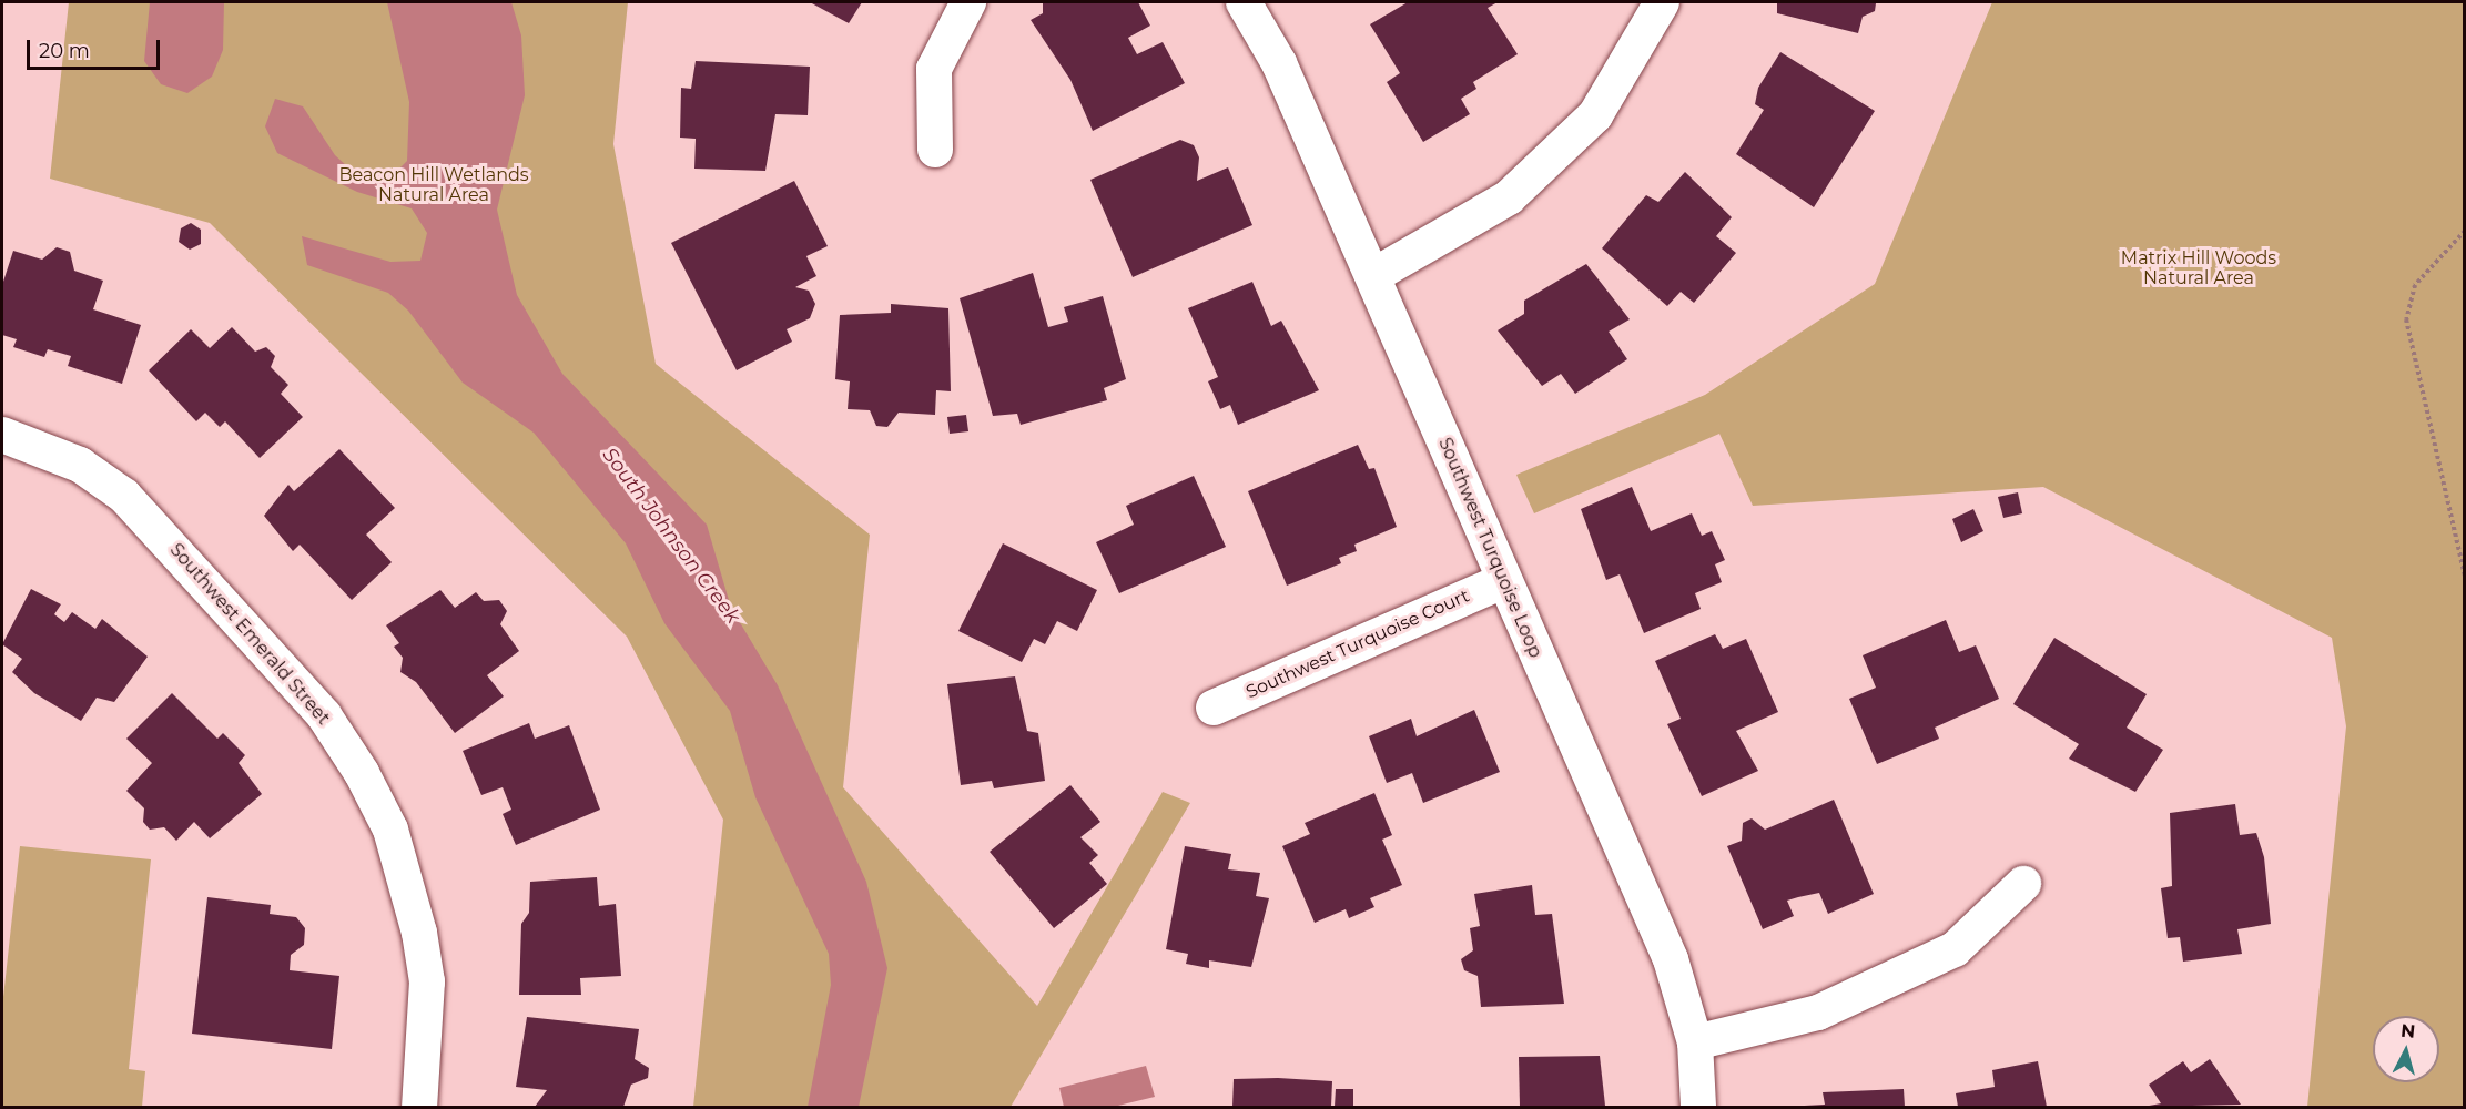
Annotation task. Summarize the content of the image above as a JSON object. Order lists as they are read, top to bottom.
{
  "streets": {
    "street": ["Southwest Turquoise Loop", "Southwest Emerald Street", "Southwest Turquoise Court"]
  },
  "crossings": [
    ["Southwest Turquoise Loop", "Southwest Turquoise Court"]
  ],
  "water": ["South Johnson Creek"],
  "parks": ["Beacon Hill Wetlands Natural Area", "Matrix Hill Woods Natural Area"],
  "scale_bar": "20 m",
  "north": "top"
}
